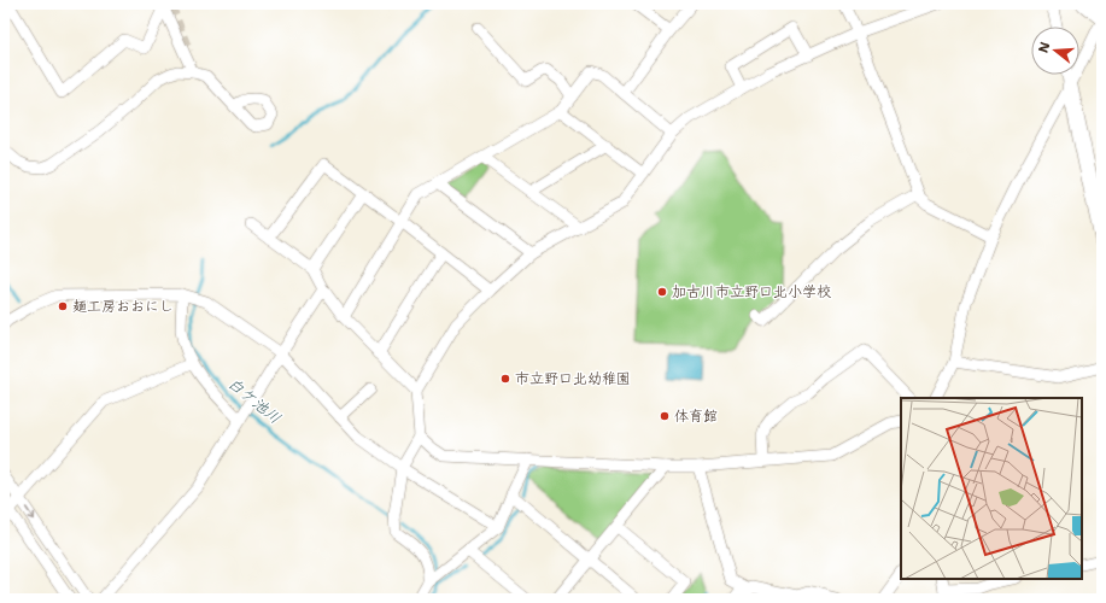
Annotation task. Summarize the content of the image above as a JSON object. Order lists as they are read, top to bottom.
{
  "water": ["白ケ池川"],
  "places": [
    "加古川市立野口北小学校",
    "麺工房おおにし",
    "市立野口北幼稚園",
    "体育館"
  ],
  "north": "left"
}
